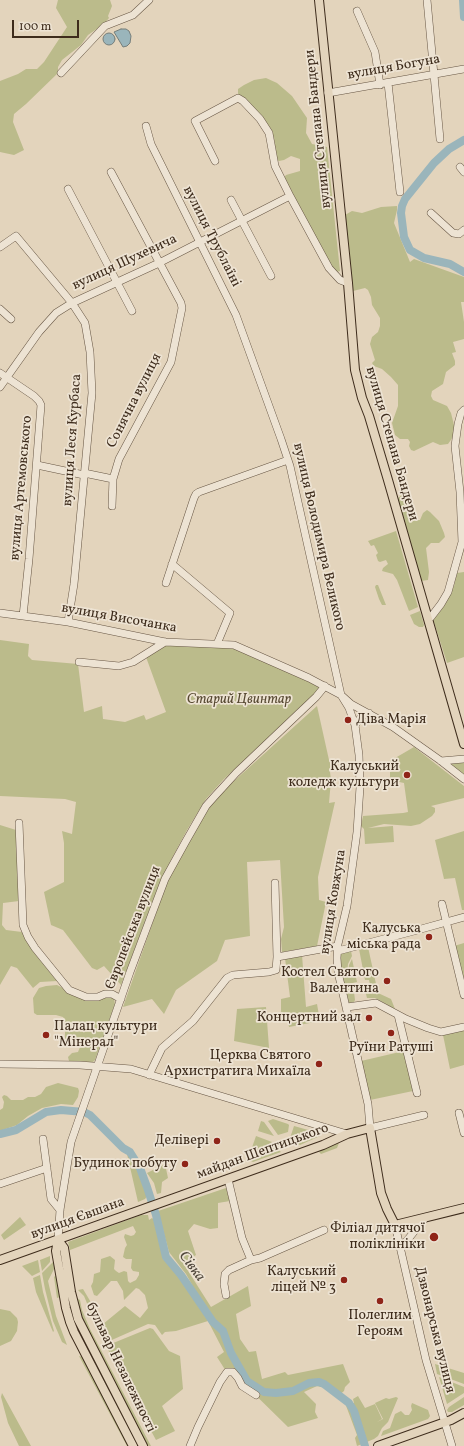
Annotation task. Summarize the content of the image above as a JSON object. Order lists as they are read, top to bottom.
{
  "streets": {
    "main road": [
      "вулиця Степана Бандери",
      "майдан Шептицького",
      "вулиця Євшана",
      "Дзвонарська вулиця",
      "бульвар Незалежності"
    ],
    "street": [
      "вулиця Богуна",
      "вулиця Трублаїні",
      "вулиця Шухевича",
      "Сонячна вулиця",
      "вулиця Леся Курбаса",
      "вулиця Артемовського",
      "вулиця Володимира Великого",
      "вулиця Височанка",
      "вулиця Ковжуна",
      "Європейська вулиця"
    ]
  },
  "crossings": [
    ["вулиця Богуна", "вулиця Степана Бандери"],
    ["вулиця Трублаїні", "вулиця Шухевича"],
    ["вулиця Трублаїні", "вулиця Володимира Великого"],
    ["вулиця Шухевича", "Сонячна вулиця"],
    ["вулиця Шухевича", "вулиця Леся Курбаса"],
    ["вулиця Шухевича", "вулиця Артемовського"],
    ["вулиця Леся Курбаса", "вулиця Височанка"],
    ["вулиця Артемовського", "вулиця Височанка"],
    ["вулиця Володимира Великого", "вулиця Височанка"],
    ["вулиця Володимира Великого", "вулиця Ковжуна"],
    ["вулиця Височанка", "вулиця Ковжуна"],
    ["вулиця Височанка", "Європейська вулиця"],
    ["вулиця Ковжуна", "майдан Шептицького"],
    ["вулиця Ковжуна", "Дзвонарська вулиця"],
    ["Європейська вулиця", "вулиця Євшана"],
    ["Європейська вулиця", "бульвар Незалежності"],
    ["майдан Шептицького", "вулиця Євшана"],
    ["майдан Шептицького", "Дзвонарська вулиця"],
    ["вулиця Євшана", "бульвар Незалежності"]
  ],
  "water": ["Сівка"],
  "parks": ["Старий Цвинтар"],
  "places": [
    "Діва Марія",
    "Калуський коледж культури",
    "Калуська міська рада",
    "Костел Святого Валентина",
    "Концертний зал",
    "Руїни Ратуші",
    "Палац культури \"Мінерал\"",
    "Церква Святого Архистратига Михаїла",
    "Делівері",
    "Будинок побуту",
    "Філіал дитячої поліклініки",
    "Калуський ліцей № 3",
    "Полеглим Героям"
  ],
  "scale_bar": "100 m"
}
